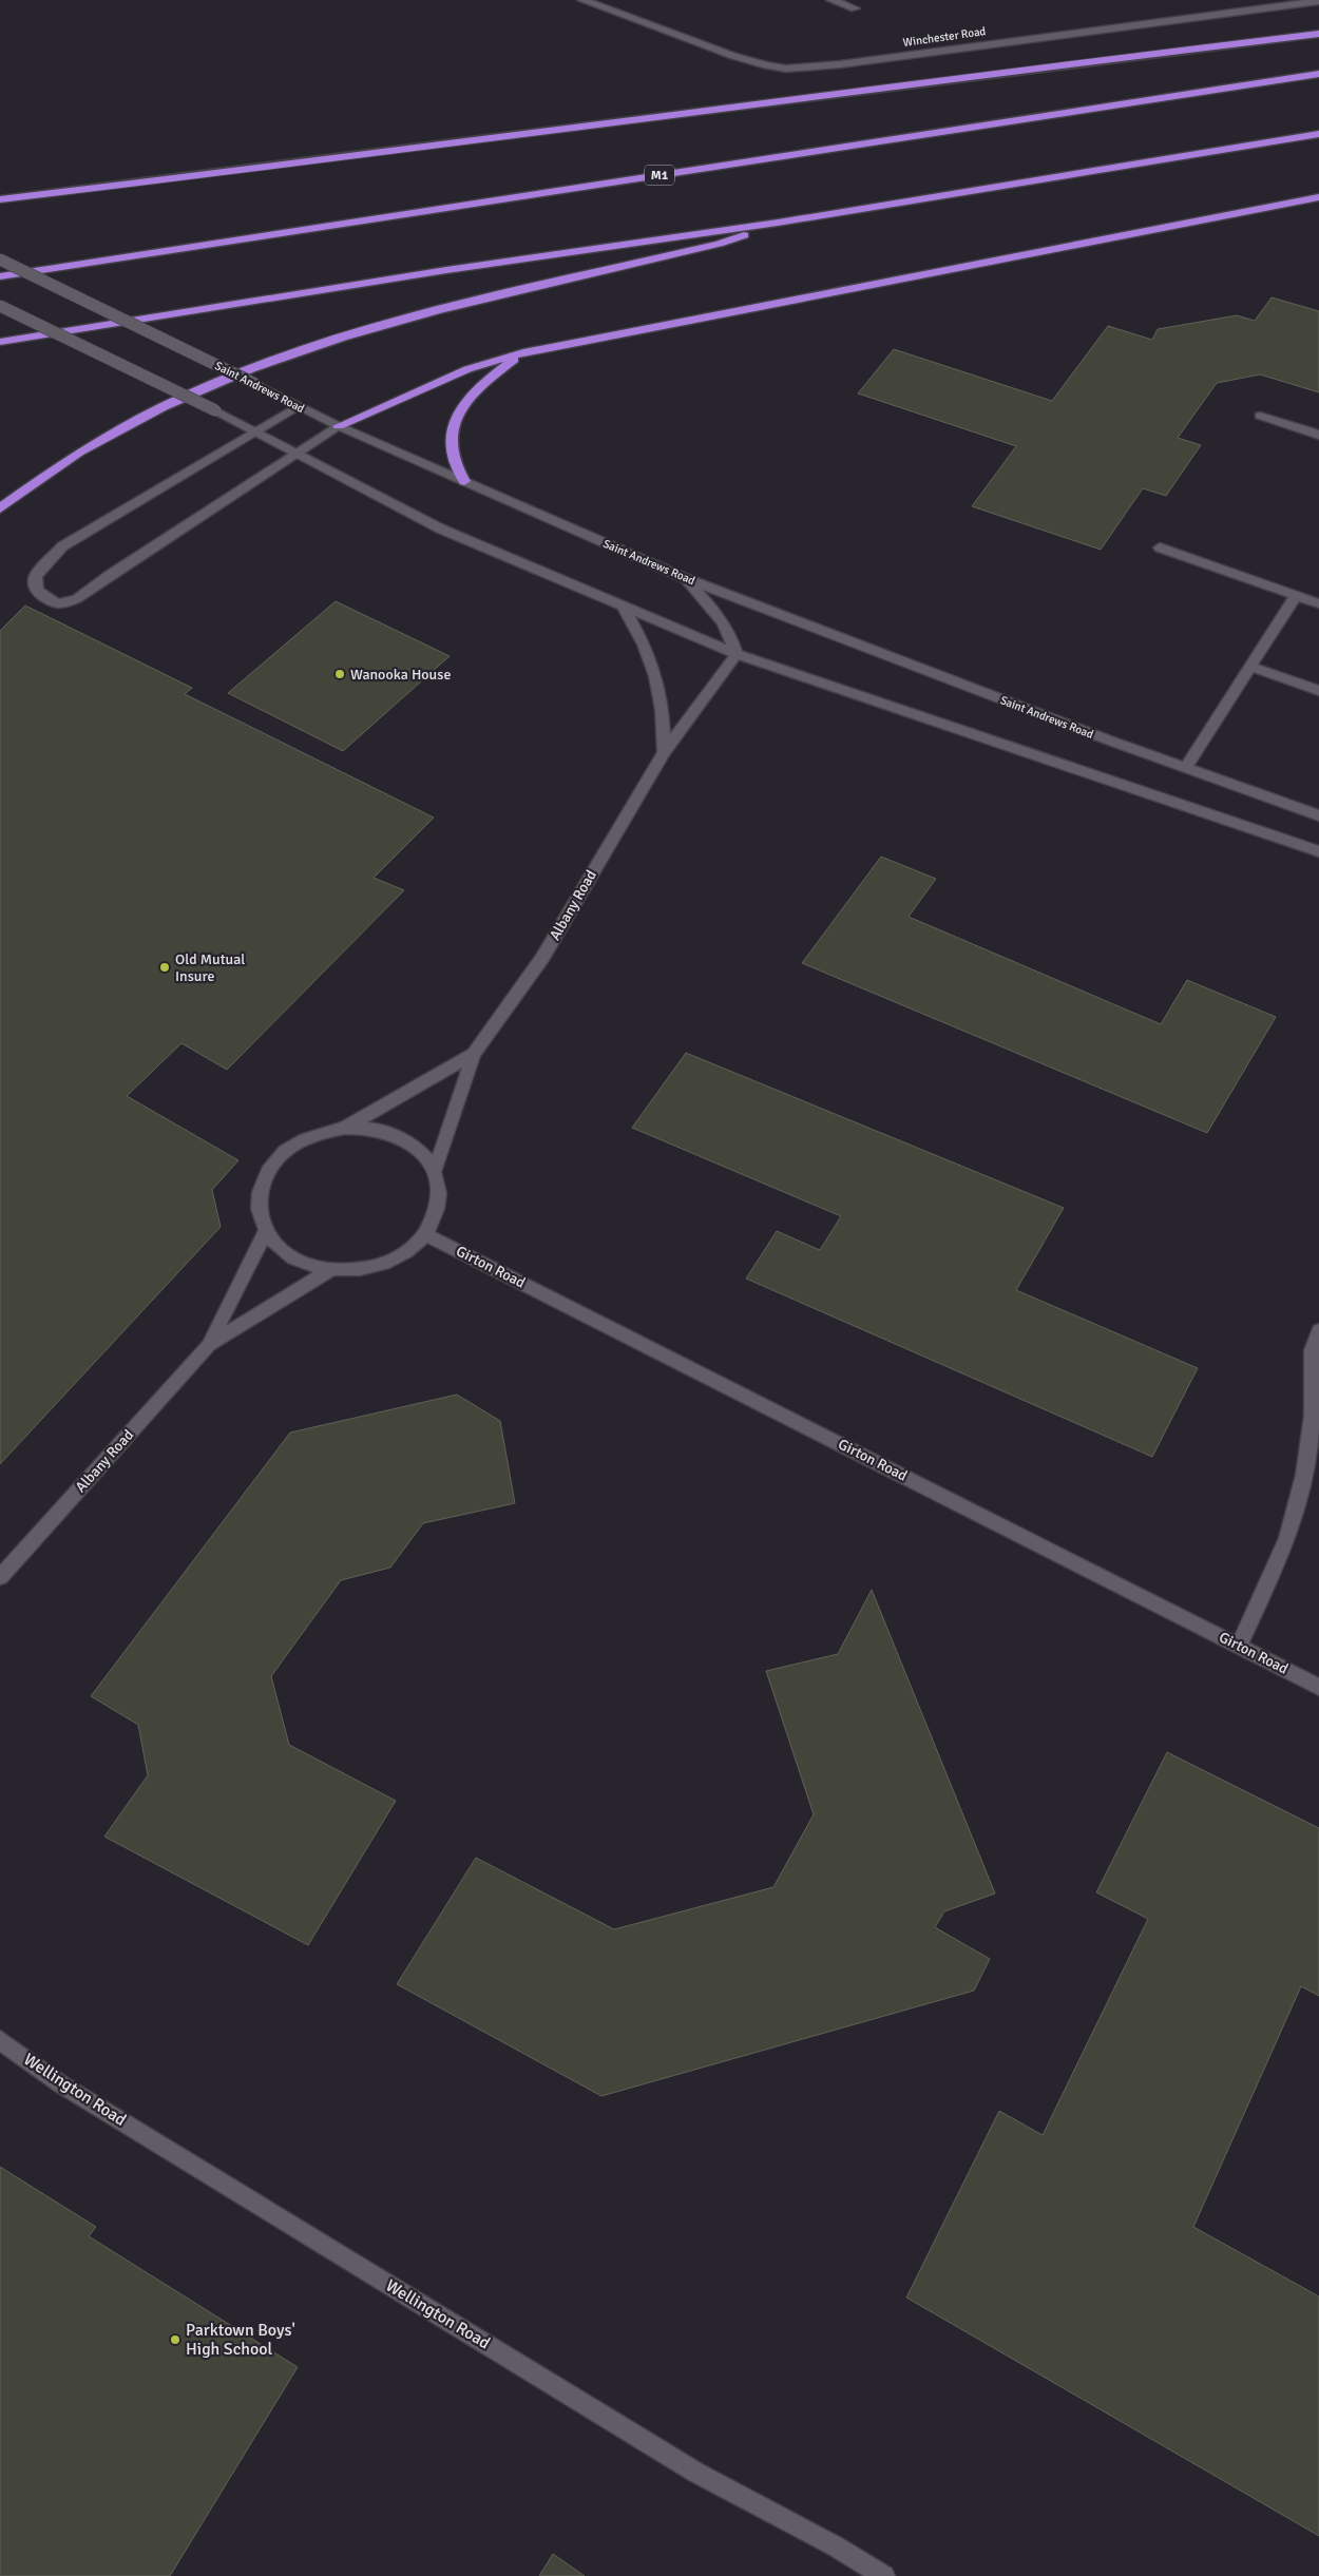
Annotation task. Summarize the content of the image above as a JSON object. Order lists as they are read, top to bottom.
{
  "streets": {
    "highway": ["M1"],
    "street": [
      "Winchester Road",
      "Saint Andrews Road",
      "Albany Road",
      "Girton Road",
      "Wellington Road"
    ]
  },
  "crossings": [
    ["Albany Road", "Girton Road"]
  ],
  "places": ["Wanooka House", "Old Mutual Insure", "Parktown Boys' High School"]
}
